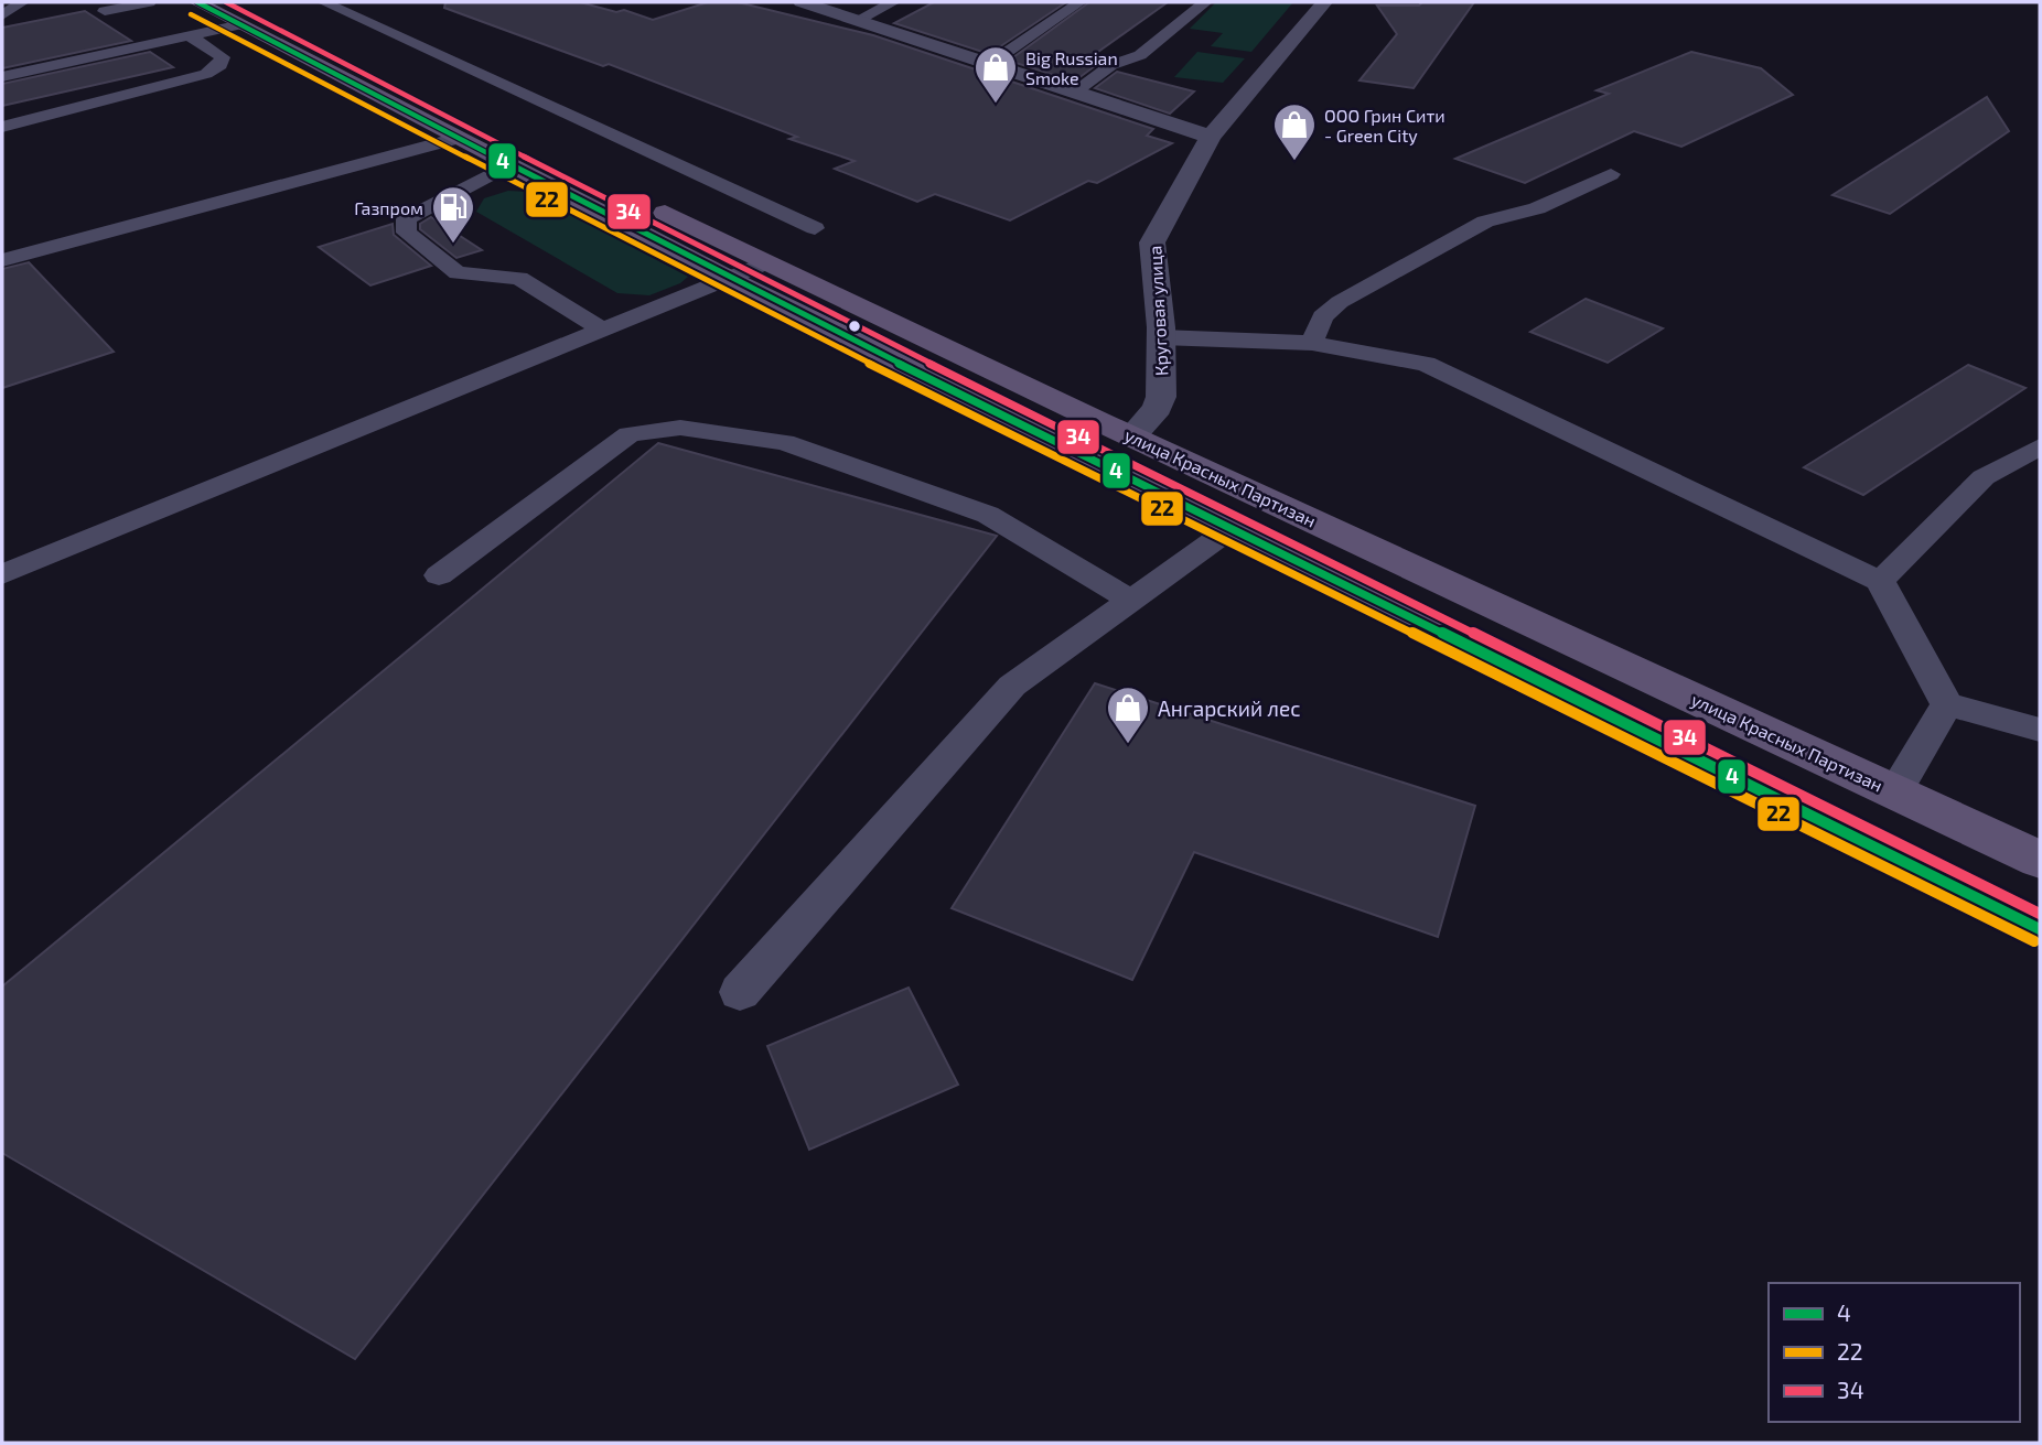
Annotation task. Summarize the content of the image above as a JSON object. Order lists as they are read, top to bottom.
{
  "streets": {
    "main road": ["Круговая улица", "улица Красных Партизан"]
  },
  "crossings": [
    ["Круговая улица", "улица Красных Партизан"]
  ],
  "places": {
    "shop": ["Big Russian Smoke", "ООО Грин Сити - Green City", "Ангарский лес"],
    "fuel station": ["Газпром"]
  },
  "lines": ["transit line 4", "transit line 34", "transit line 22"],
  "legend": ["4", "22", "34"]
}
